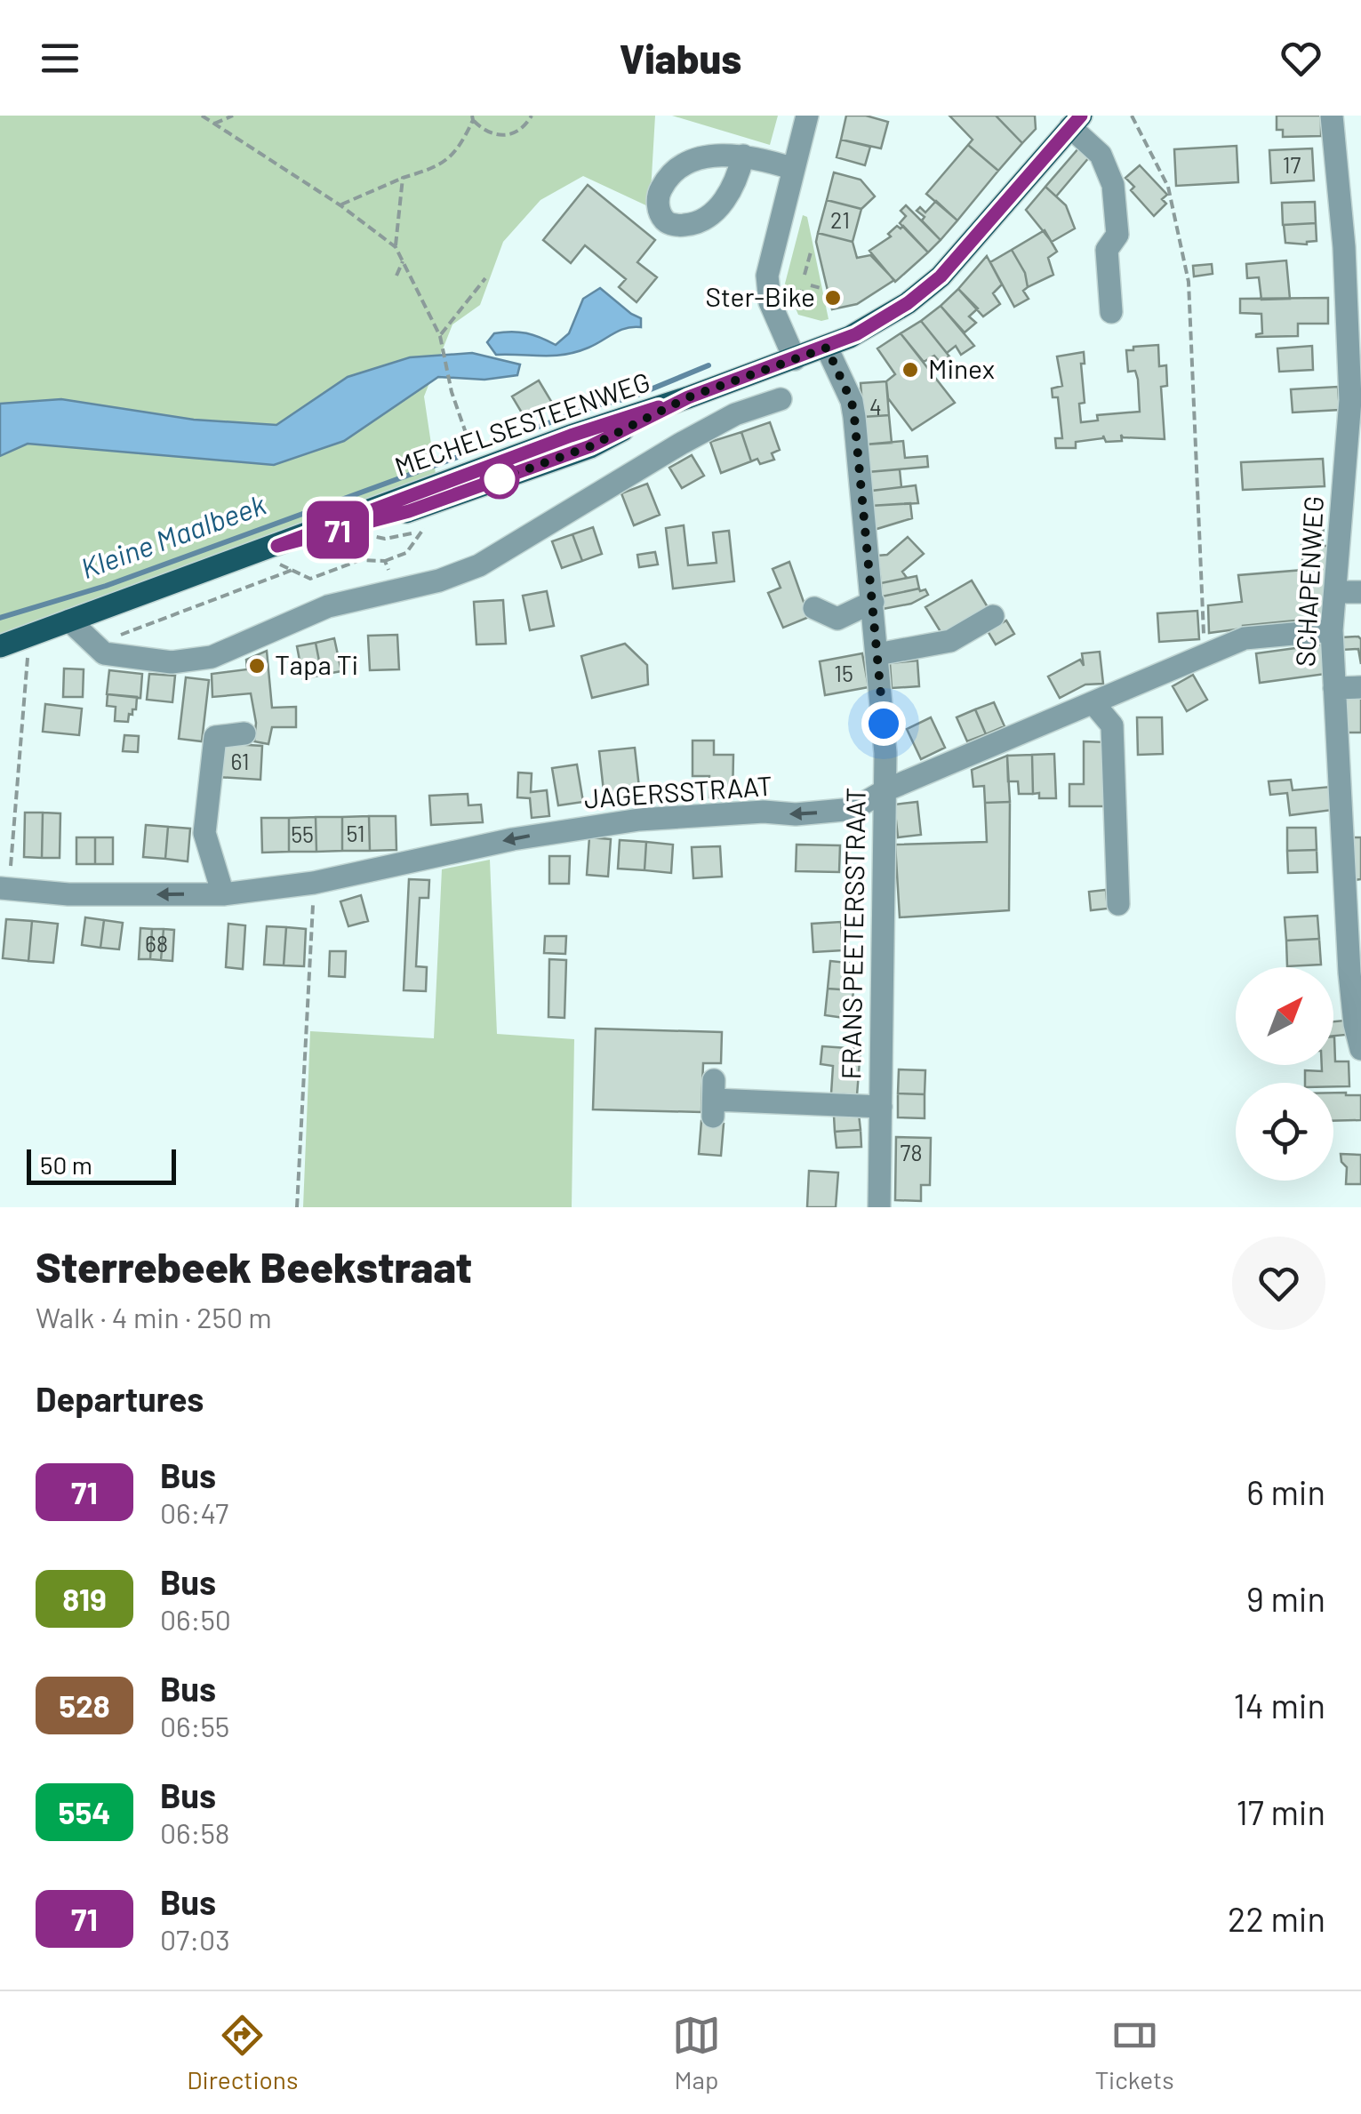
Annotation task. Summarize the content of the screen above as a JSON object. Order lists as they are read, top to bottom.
{
  "streets": {
    "main road": ["MECHELSESTEENWEG"],
    "street": ["SCHAPENWEG", "JAGERSSTRAAT", "FRANS PEETERSSTRAAT"]
  },
  "crossings": [
    ["MECHELSESTEENWEG", "FRANS PEETERSSTRAAT"],
    ["SCHAPENWEG", "JAGERSSTRAAT"],
    ["JAGERSSTRAAT", "FRANS PEETERSSTRAAT"]
  ],
  "one_way": ["JAGERSSTRAAT"],
  "water": ["Kleine Maalbeek"],
  "places": ["Ster-Bike", "Minex", "Tapa Ti"],
  "lines": ["bus line 71"],
  "house_numbers": [
    "17",
    "21",
    "4",
    "15",
    "61",
    "51",
    "55",
    "68",
    "78"
  ],
  "scale_bar": "50 m",
  "north": "top right",
  "page": {
    "header": "Viabus",
    "on_map": "71",
    "scale": "50 m",
    "heading": [
      ["Sterrebeek Beekstraat", "Walk · 4 min · 250 m"],
      "Departures"
    ],
    "list": [
      {
        "mark": "71",
        "name": "Bus",
        "note": "06:47",
        "value": "6 min"
      },
      {
        "mark": "819",
        "name": "Bus",
        "note": "06:50",
        "value": "9 min"
      },
      {
        "mark": "528",
        "name": "Bus",
        "note": "06:55",
        "value": "14 min"
      },
      {
        "mark": "554",
        "name": "Bus",
        "note": "06:58",
        "value": "17 min"
      },
      {
        "mark": "71",
        "name": "Bus",
        "note": "07:03",
        "value": "22 min"
      }
    ],
    "tabs": ["Directions", "Map", "Tickets"]
  }
}
